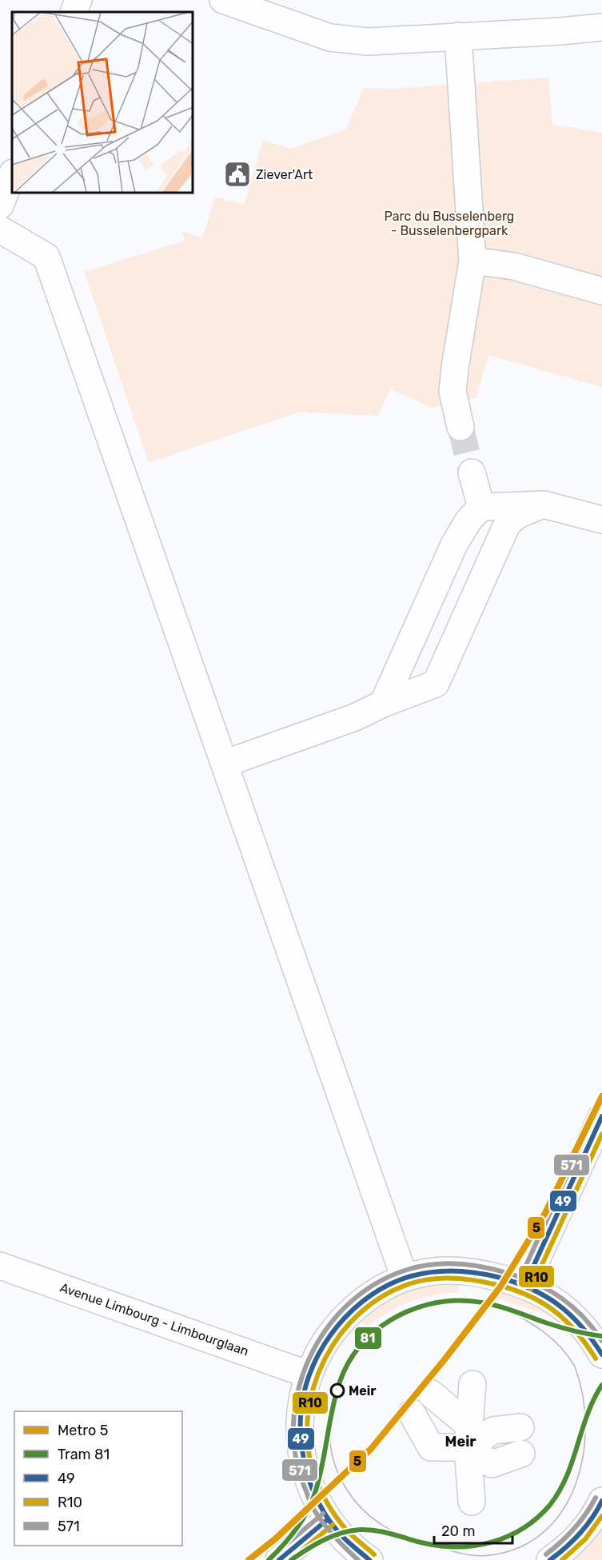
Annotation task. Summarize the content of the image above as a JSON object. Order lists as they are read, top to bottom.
{
  "streets": {
    "street": ["Avenue Limbourg - Limbourglaan"]
  },
  "districts": ["Meir"],
  "parks": ["Parc du Busselenberg - Busselenbergpark"],
  "places": {
    "public building": ["Ziever'Art"],
    "other": ["Meir"]
  },
  "lines": [
    "metro line 5",
    "transit line 571",
    "transit line 49",
    "transit line R10",
    "tram line 81"
  ],
  "legend": [
    "Metro 5",
    "Tram 81",
    "49",
    "R10",
    "571"
  ],
  "scale_bar": "20 m"
}
